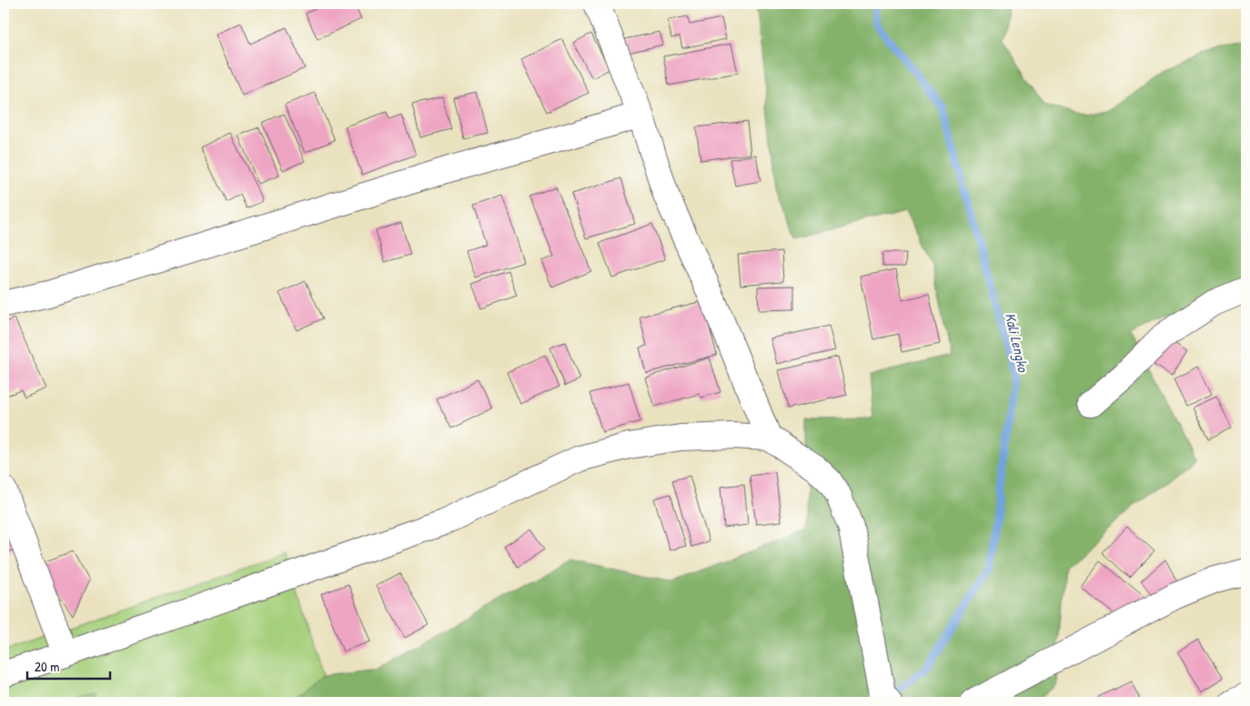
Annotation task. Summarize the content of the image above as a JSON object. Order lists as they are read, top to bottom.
{
  "water": ["Kali Lengko"],
  "scale_bar": "20 m"
}
